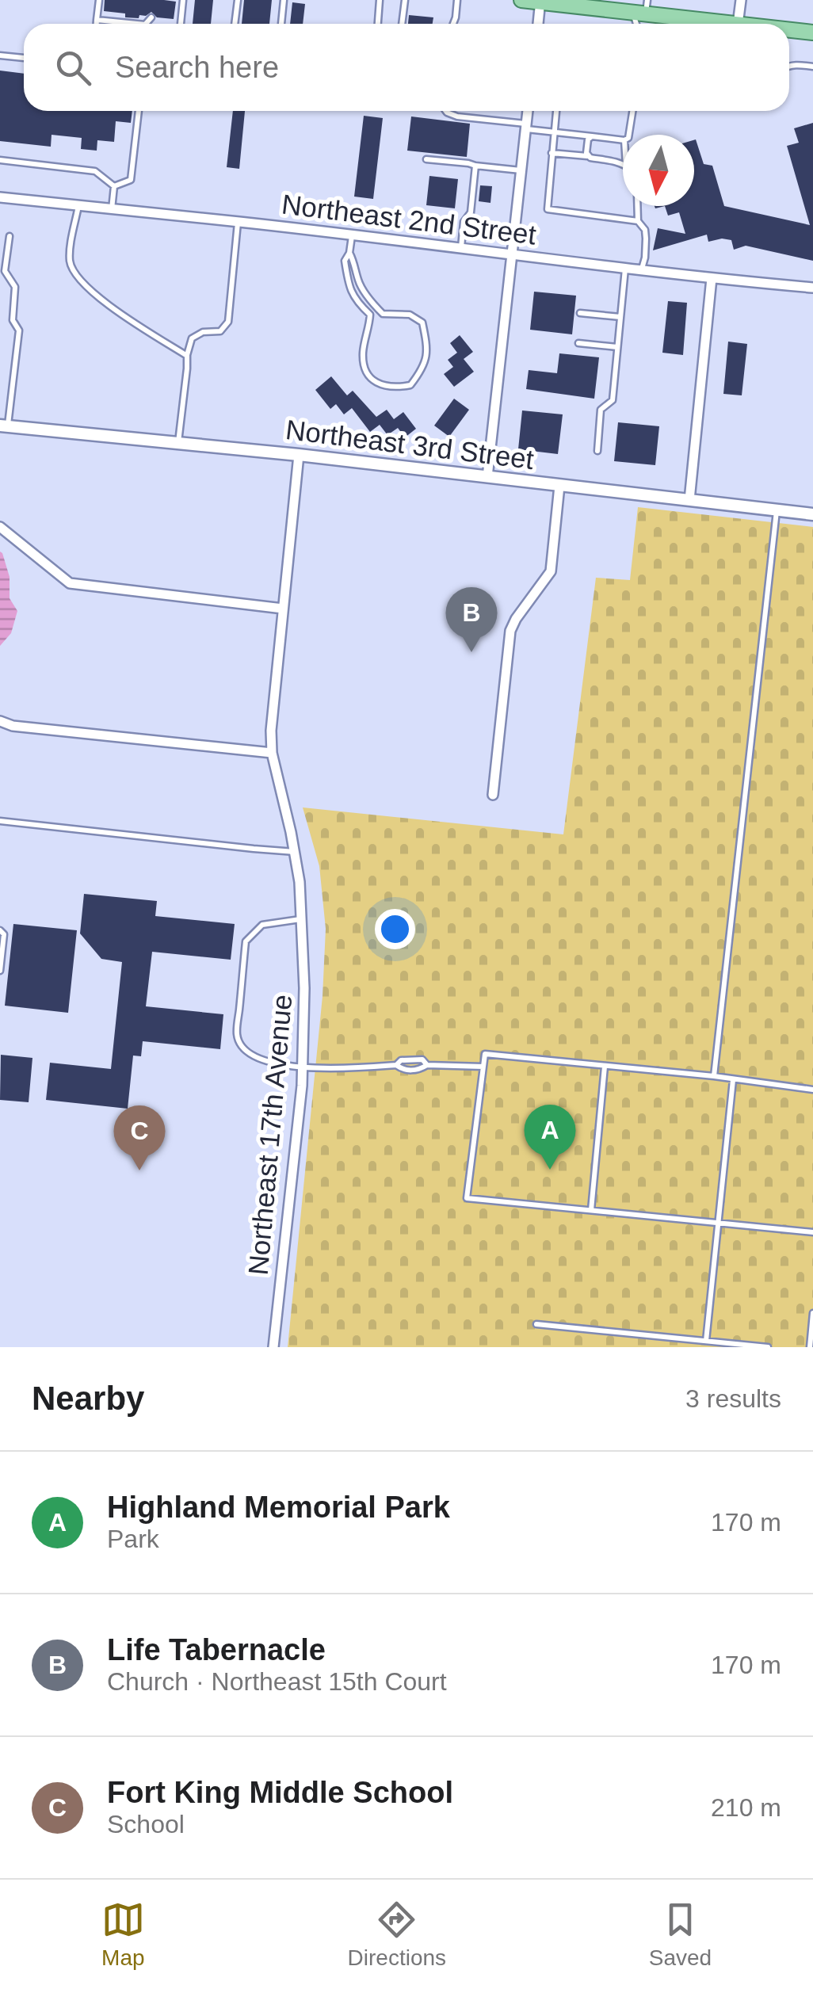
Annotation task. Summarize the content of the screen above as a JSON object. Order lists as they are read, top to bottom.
{
  "streets": {
    "street": ["Northeast 2nd Street", "Northeast 3rd Street", "Northeast 17th Avenue"]
  },
  "crossings": [
    ["Northeast 3rd Street", "Northeast 17th Avenue"]
  ],
  "north": "bottom",
  "page": {
    "search": "Search here",
    "pins": ["B", "A", "C"],
    "heading": ["Nearby", "3 results"],
    "list": [
      {
        "mark": "A",
        "name": "Highland Memorial Park",
        "note": "Park",
        "value": "170 m"
      },
      {
        "mark": "B",
        "name": "Life Tabernacle",
        "note": "Church · Northeast 15th Court",
        "value": "170 m"
      },
      {
        "mark": "C",
        "name": "Fort King Middle School",
        "note": "School",
        "value": "210 m"
      }
    ],
    "nav": ["Map", "Directions", "Saved"]
  }
}
